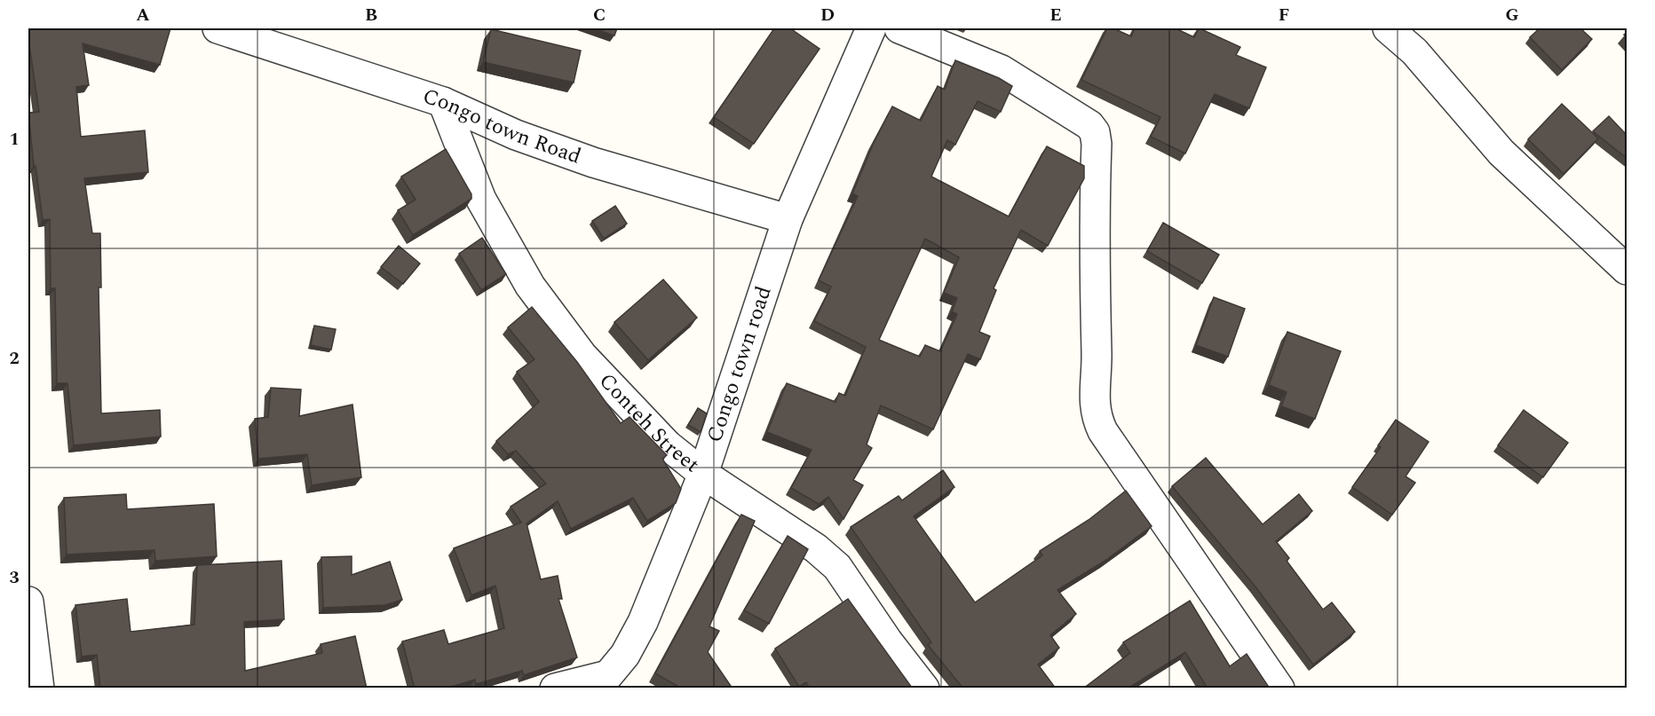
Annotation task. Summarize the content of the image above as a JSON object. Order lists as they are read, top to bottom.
{
  "streets": {
    "street": ["Congo town Road", "Congo town road", "Conteh Street"]
  },
  "crossings": [
    ["Congo town Road", "Congo town road"],
    ["Congo town Road", "Conteh Street"],
    ["Congo town road", "Conteh Street"]
  ],
  "grid": {
    "columns": [
      "A",
      "B",
      "C",
      "D",
      "E",
      "F",
      "G"
    ],
    "rows": ["1", "2", "3"]
  }
}
